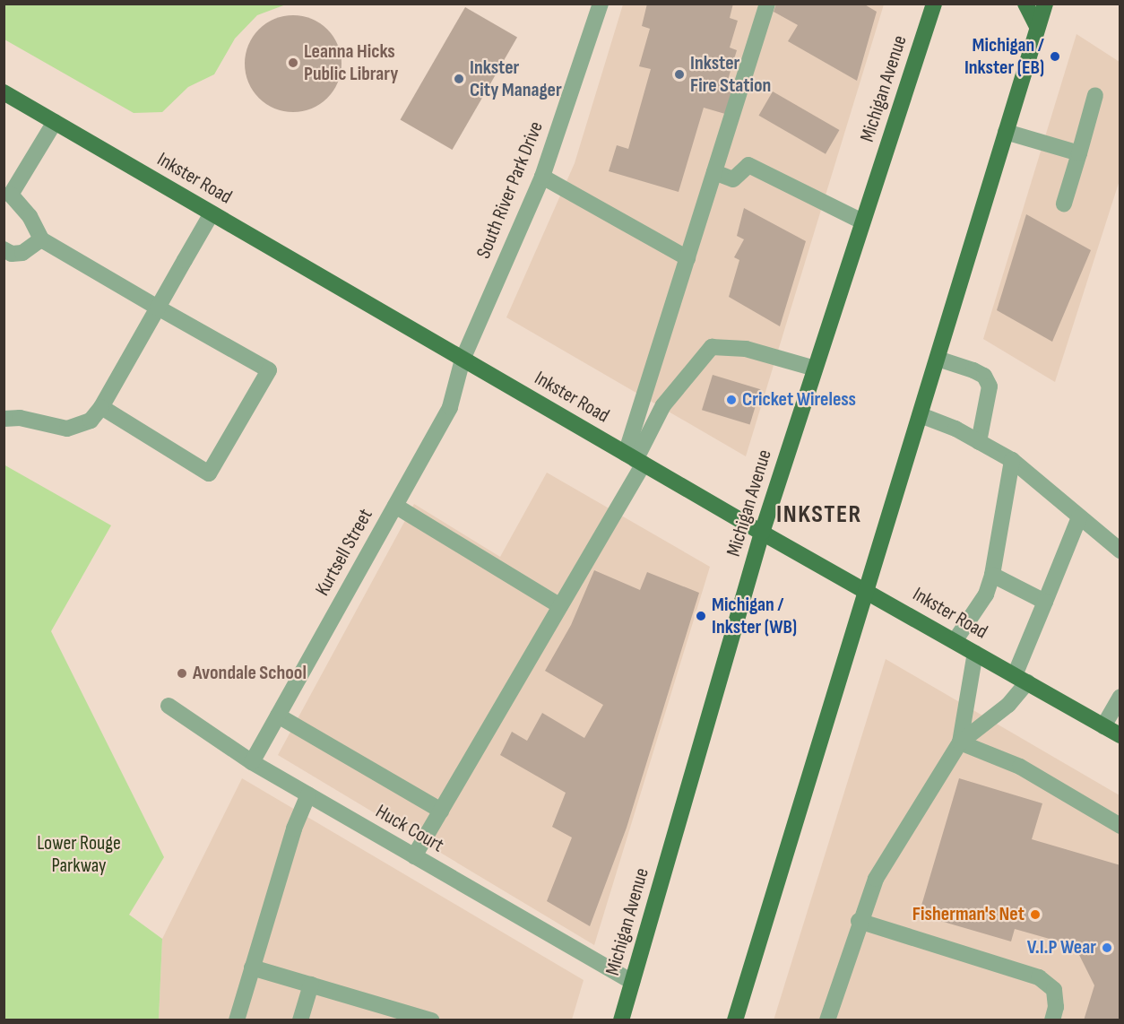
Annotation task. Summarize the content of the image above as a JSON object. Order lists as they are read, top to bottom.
{
  "streets": {
    "main road": ["Michigan Avenue", "Inkster Road"],
    "street": ["South River Park Drive", "Kurtsell Street", "Huck Court"]
  },
  "crossings": [
    ["Michigan Avenue", "Inkster Road"],
    ["Michigan Avenue", "Huck Court"],
    ["Inkster Road", "South River Park Drive"],
    ["Inkster Road", "Kurtsell Street"],
    ["South River Park Drive", "Kurtsell Street"],
    ["Kurtsell Street", "Huck Court"]
  ],
  "districts": ["INKSTER"],
  "parks": ["Lower Rouge Parkway"],
  "places": [
    "Michigan / Inkster (EB)",
    "Leanna Hicks Public Library",
    "Inkster Fire Station",
    "Inkster City Manager",
    "Cricket Wireless",
    "Michigan / Inkster (WB)",
    "Avondale School",
    "Fisherman's Net",
    "V.I.P Wear"
  ]
}
